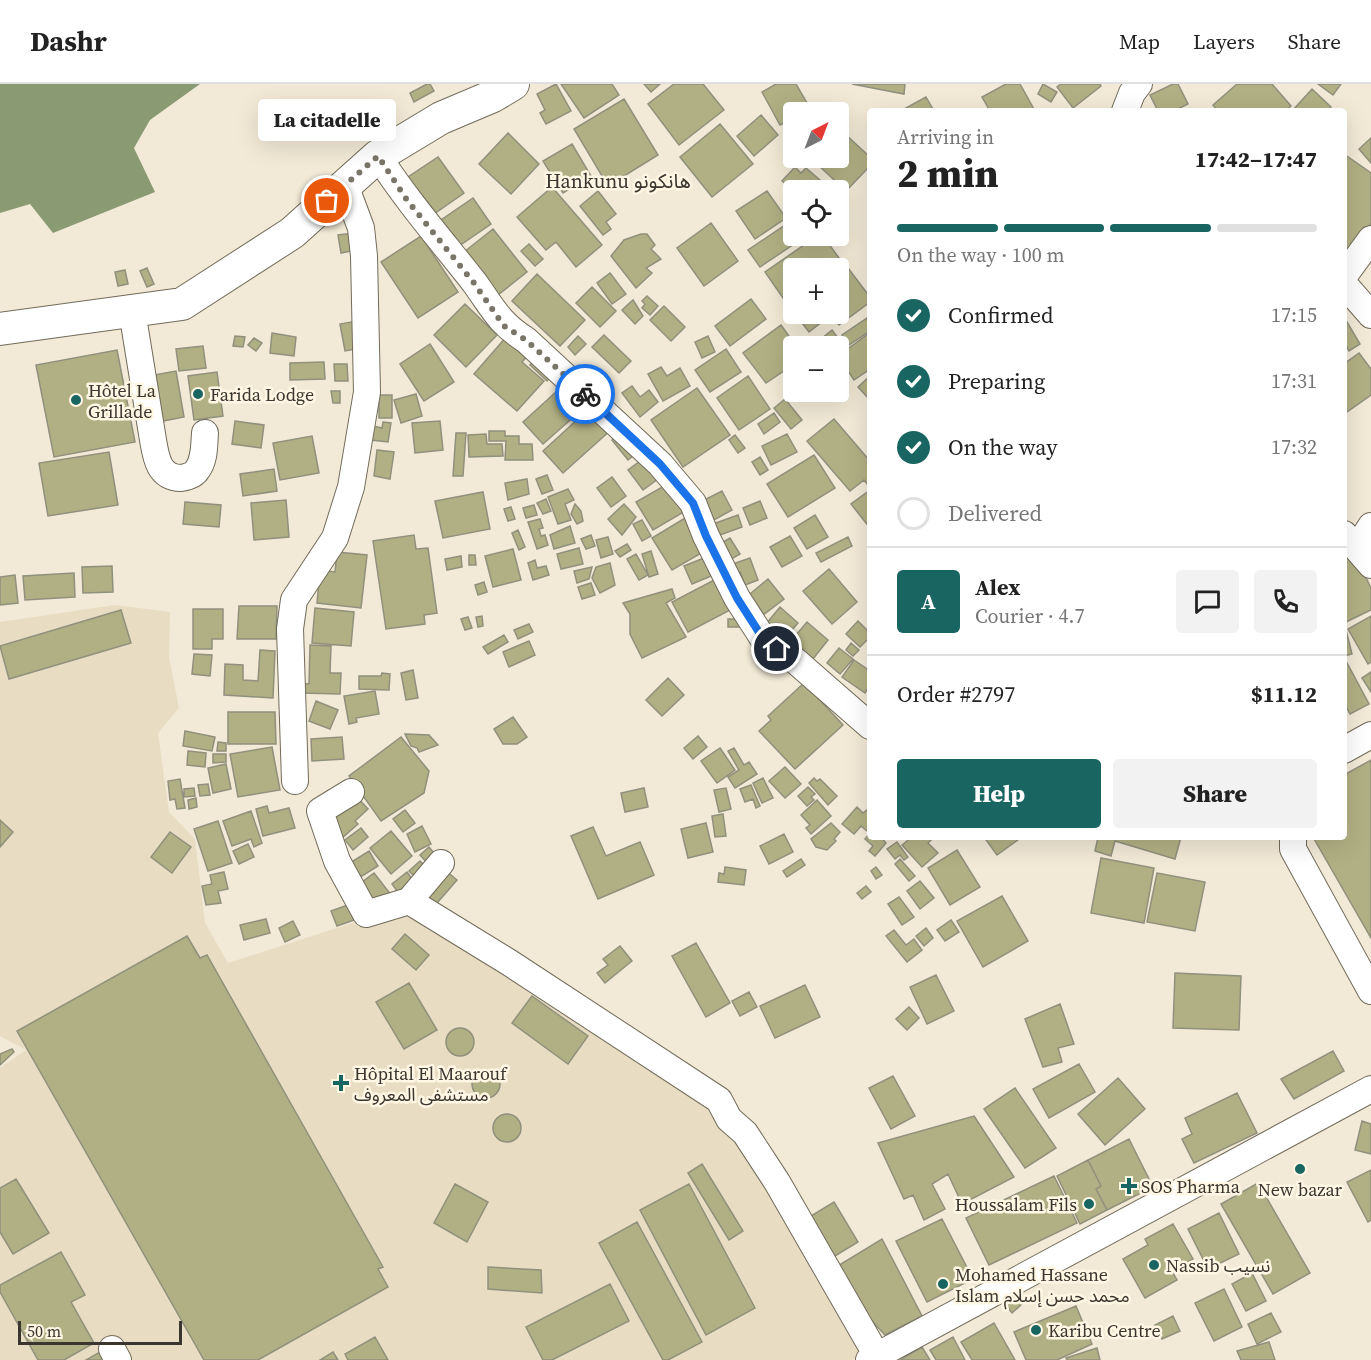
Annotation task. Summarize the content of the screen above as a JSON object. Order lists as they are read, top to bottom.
{
  "districts": ["Hankunu هانكونو"],
  "places": {
    "other": [
      "La citadelle",
      "Farida Lodge",
      "Hôtel La Grillade",
      "New bazar",
      "Houssalam Fils",
      "Nassib نسيب",
      "Mohamed Hassane Islam محمد حسن إسلام",
      "Karibu Centre"
    ],
    "health": ["Hôpital El Maarouf مستشفى المعروف", "SOS Pharma"]
  },
  "scale_bar": "50 m",
  "north": "top right",
  "page": {
    "header": "Dashr",
    "nav": ["Map", "Layers", "Share"],
    "bubble": "La citadelle",
    "map_buttons": ["+", "−"],
    "heading": ["2 min", "Arriving in", "17:42–17:47"],
    "panel": [
      "Alex",
      "Courier · 4.7",
      "Order #2797",
      "$11.12"
    ],
    "bar": "On the way · 100 m",
    "list": [
      ["Confirmed", "17:15"],
      ["Preparing", "17:31"],
      ["On the way", "17:32"],
      "Delivered"
    ],
    "round": "A",
    "buttons": ["Help", "Share"],
    "scale": "50 m"
  }
}
